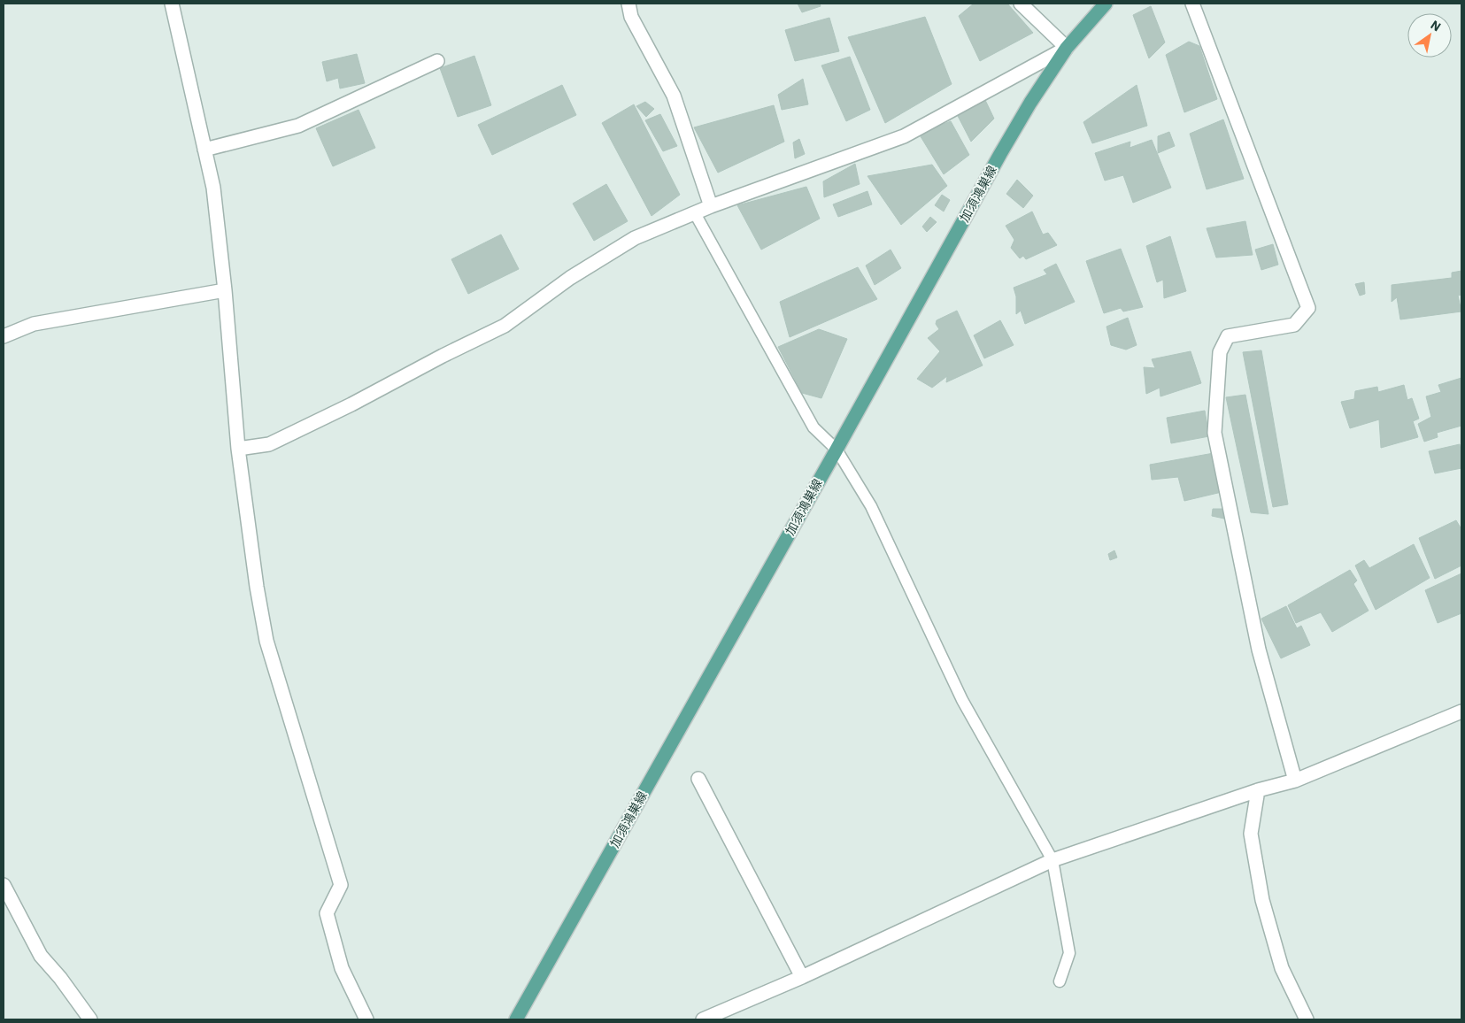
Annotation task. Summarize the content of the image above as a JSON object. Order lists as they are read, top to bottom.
{
  "streets": {
    "main road": ["加須鴻巣線"]
  },
  "north": "top right"
}
